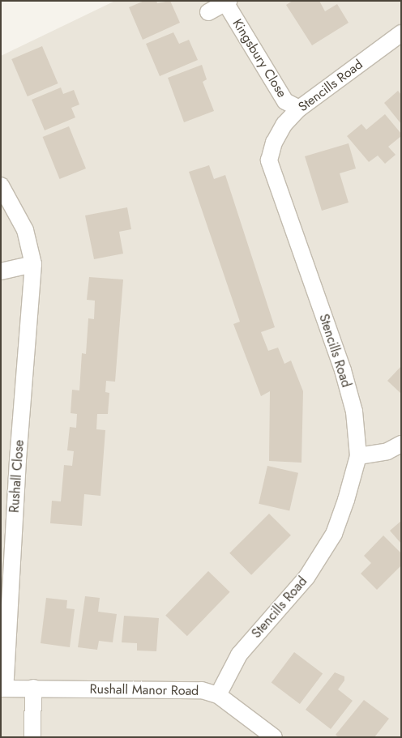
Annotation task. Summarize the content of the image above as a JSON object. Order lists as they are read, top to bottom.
{
  "streets": {
    "street": [
      "Kingsbury Close",
      "Stencills Road",
      "Rushall Close",
      "Rushall Manor Road"
    ]
  },
  "crossings": [
    ["Kingsbury Close", "Stencills Road"],
    ["Stencills Road", "Rushall Manor Road"],
    ["Rushall Close", "Rushall Manor Road"]
  ]
}
